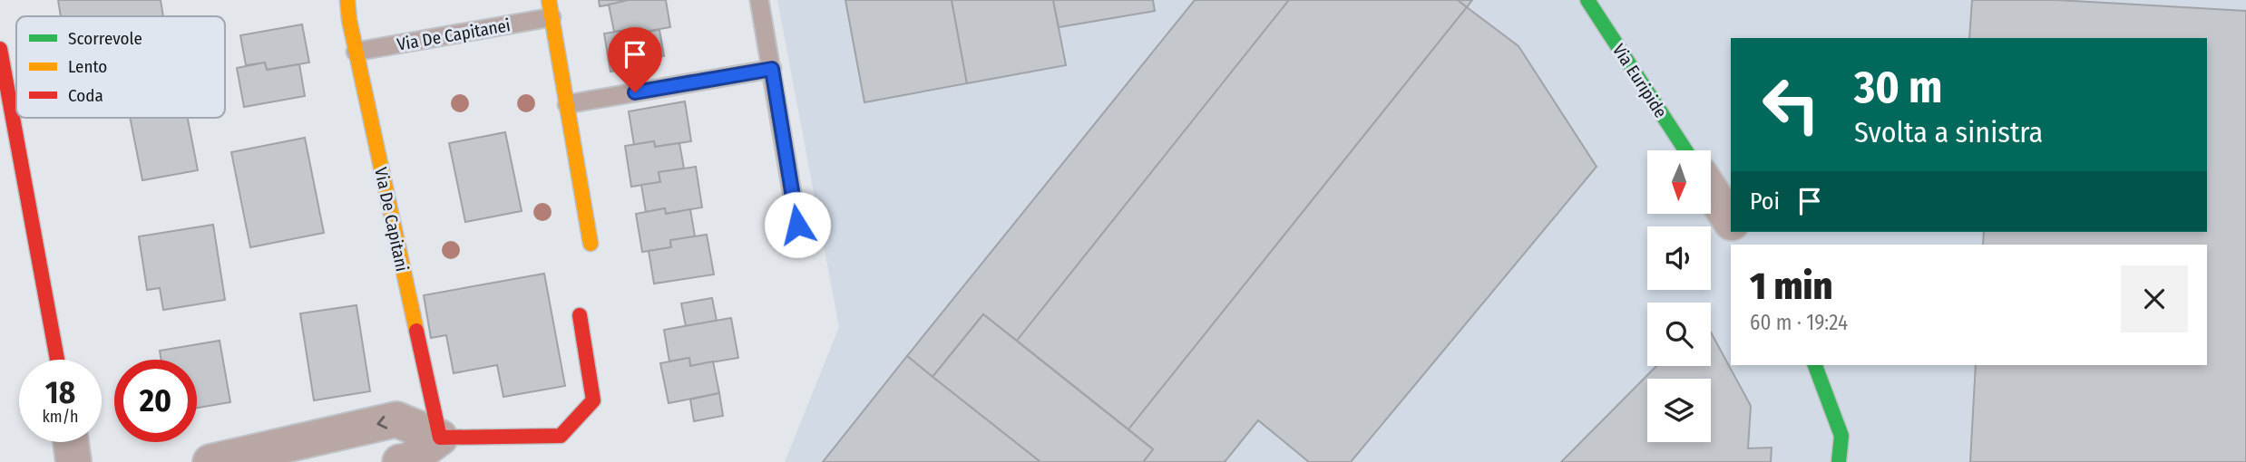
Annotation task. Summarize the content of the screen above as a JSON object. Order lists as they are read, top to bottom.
{
  "streets": {
    "street": ["Via Euripide", "Via De Capitani"],
    "lane": ["Via De Capitanei"]
  },
  "crossings": [
    ["Via De Capitanei", "Via De Capitani"]
  ],
  "legend": ["Scorrevole", "Lento", "Coda"],
  "north": "bottom",
  "page": {
    "turn": ["30 m", "Svolta a sinistra"],
    "then": "Poi",
    "heading": ["1 min", "60 m · 19:24"],
    "speed": "18 km/h",
    "limit": "20"
  }
}
